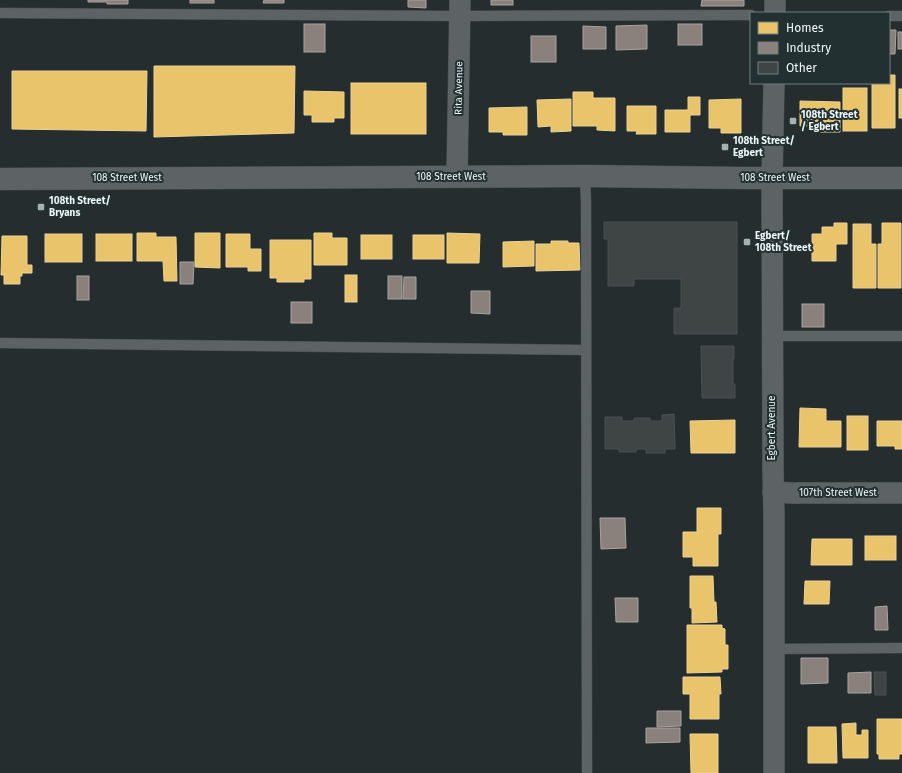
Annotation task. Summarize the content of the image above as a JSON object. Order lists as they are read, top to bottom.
{
  "streets": {
    "street": [
      "Rita Avenue",
      "108 Street West",
      "Egbert Avenue",
      "107th Street West"
    ]
  },
  "crossings": [
    ["Rita Avenue", "108 Street West"],
    ["108 Street West", "Egbert Avenue"],
    ["Egbert Avenue", "107th Street West"]
  ],
  "places": {
    "transit": [
      "108th Street / Egbert",
      "108th Street/ Egbert",
      "108th Street/ Bryans",
      "Egbert/ 108th Street"
    ]
  },
  "legend": ["Homes", "Industry", "Other"]
}
